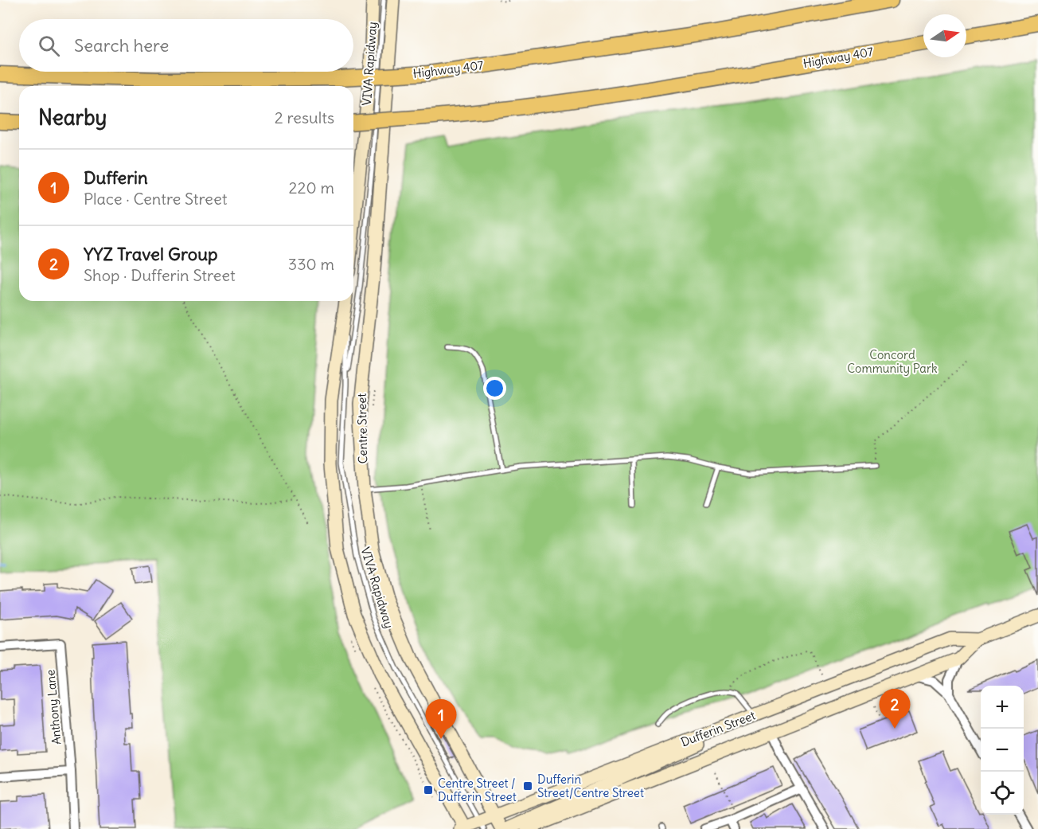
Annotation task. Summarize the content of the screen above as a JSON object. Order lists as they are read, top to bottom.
{
  "streets": {
    "highway": ["Highway 407"],
    "main road": ["Centre Street", "Dufferin Street"],
    "street": ["Anthony Lane"],
    "lane": ["VIVA Rapidway"]
  },
  "crossings": [
    ["VIVA Rapidway", "Dufferin Street"],
    ["Centre Street", "Dufferin Street"]
  ],
  "parks": ["Concord Community Park"],
  "places": {
    "transit": ["Dufferin Street/Centre Street", "Centre Street / Dufferin Street"]
  },
  "north": "right",
  "page": {
    "search": "Search here",
    "heading": ["Nearby", "2 results"],
    "list": [
      {
        "mark": "1",
        "name": "Dufferin",
        "note": "Place · Centre Street",
        "value": "220 m"
      },
      {
        "mark": "2",
        "name": "YYZ Travel Group",
        "note": "Shop · Dufferin Street",
        "value": "330 m"
      }
    ],
    "map_buttons": ["+", "−"],
    "pins": ["2", "1"]
  }
}
